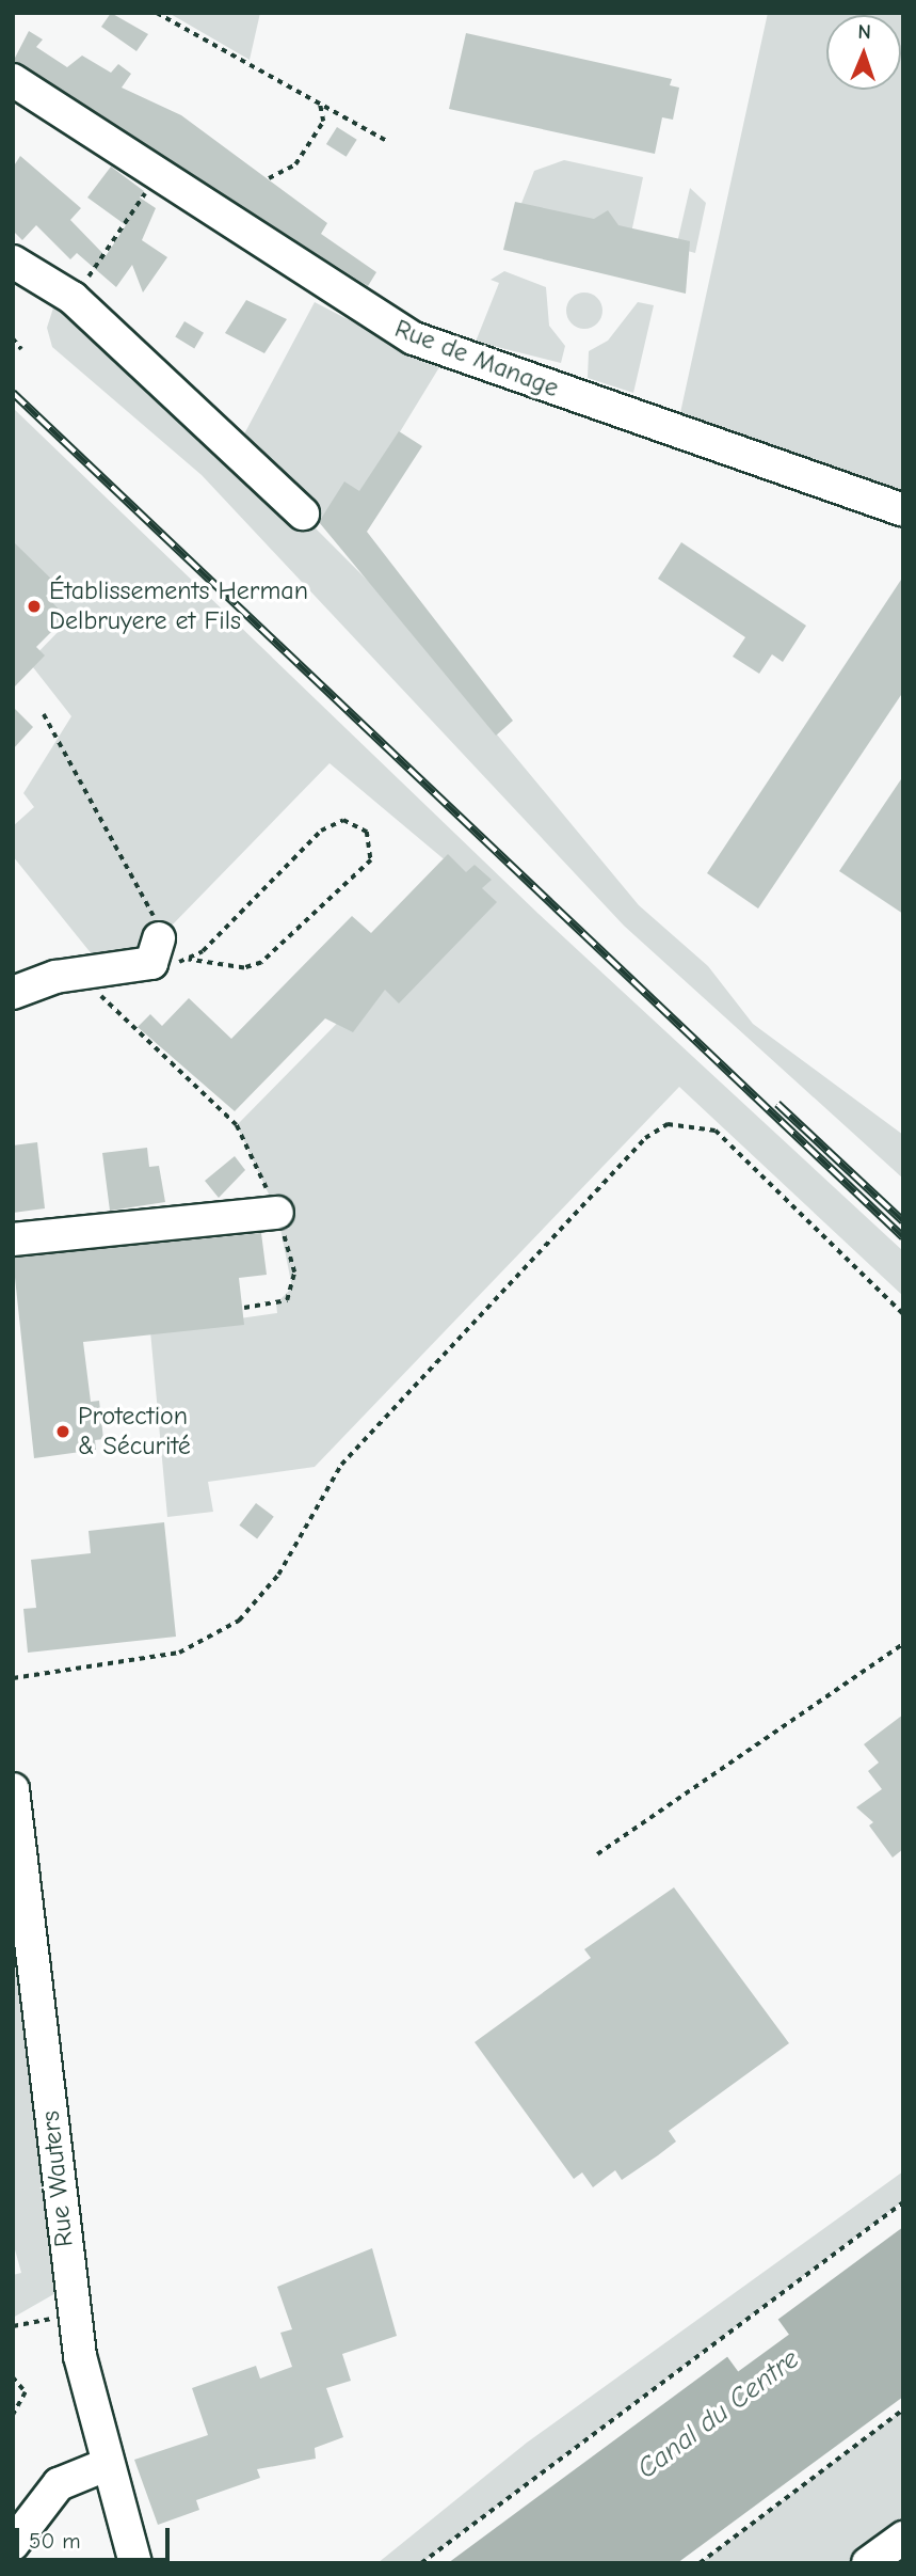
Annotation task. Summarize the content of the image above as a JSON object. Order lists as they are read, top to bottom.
{
  "streets": {
    "street": ["Rue de Manage", "Rue Wauters"]
  },
  "water": ["Canal du Centre"],
  "places": ["Établissements Herman Delbruyere et Fils", "Protection & Sécurité"],
  "scale_bar": "50 m",
  "north": "top"
}
